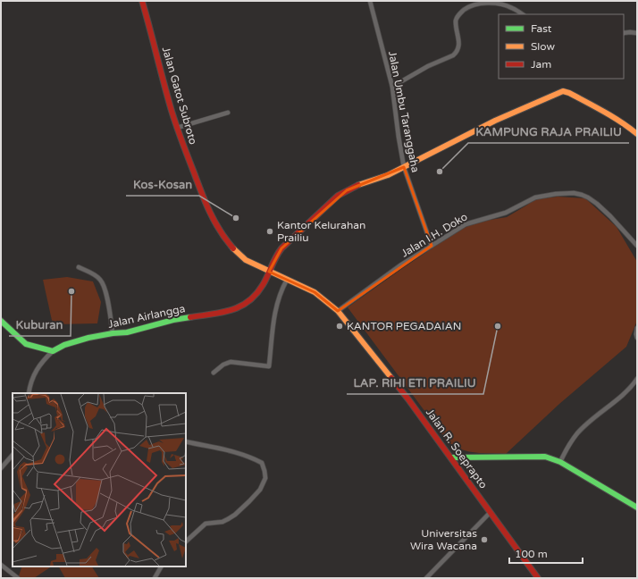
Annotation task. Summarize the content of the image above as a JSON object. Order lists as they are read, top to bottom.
{
  "streets": {
    "main road": ["Jalan Gatot Subroto", "Jalan Airlangga", "Jalan R. Soeprapto"],
    "street": ["Jalan Umbu Taranggaha", "Jalan I.H. Doko"]
  },
  "crossings": [
    ["Jalan Gatot Subroto", "Jalan Airlangga"],
    ["Jalan Gatot Subroto", "Jalan R. Soeprapto"],
    ["Jalan Umbu Taranggaha", "Jalan I.H. Doko"],
    ["Jalan Umbu Taranggaha", "Jalan Airlangga"],
    ["Jalan I.H. Doko", "Jalan R. Soeprapto"],
    ["Jalan Airlangga", "Jalan R. Soeprapto"]
  ],
  "places": [
    "KAMPUNG RAJA PRAILIU",
    "Kos-Kosan",
    "Kantor Kelurahan Prailiu",
    "Kuburan",
    "KANTOR PEGADAIAN",
    "LAP. RIHI ETI PRAILIU",
    "Universitas Wira Wacana"
  ],
  "legend": ["Fast", "Slow", "Jam"],
  "scale_bar": "100 m"
}
